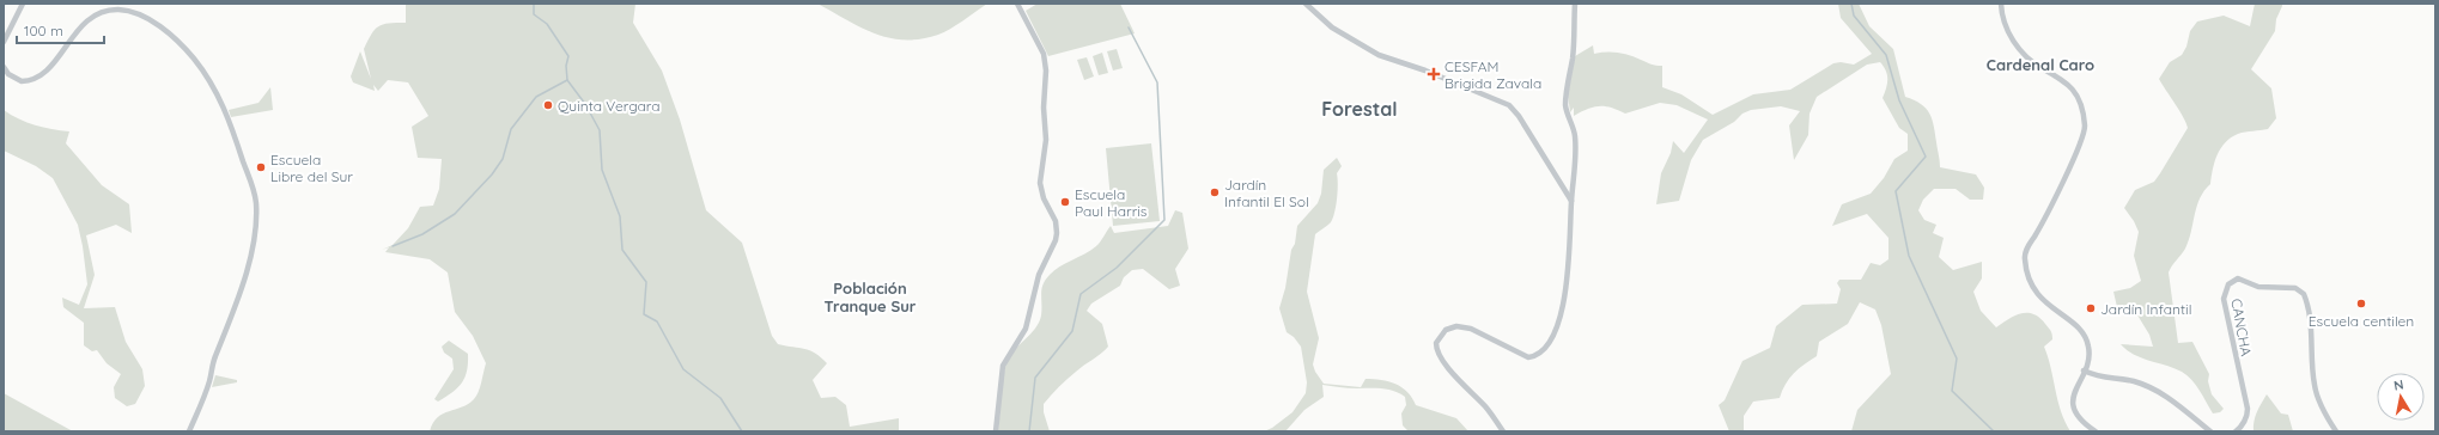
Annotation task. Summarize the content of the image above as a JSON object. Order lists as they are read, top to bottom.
{
  "streets": {
    "street": ["CANCHA"]
  },
  "districts": ["Cardenal Caro", "Forestal", "Población Tranque Sur"],
  "places": {
    "health": ["CESFAM Brigida Zavala"],
    "other": [
      "Quinta Vergara",
      "Escuela Libre del Sur",
      "Jardín Infantil El Sol",
      "Escuela Paul Harris",
      "Escuela centilen",
      "Jardín Infantil"
    ]
  },
  "scale_bar": "100 m",
  "north": "top"
}
